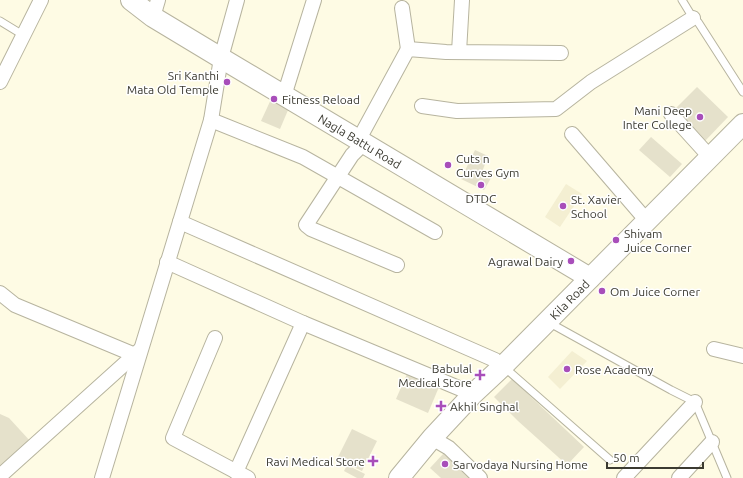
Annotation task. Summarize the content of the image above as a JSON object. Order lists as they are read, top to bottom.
{
  "streets": {
    "street": ["Nagla Battu Road", "Kila Road"]
  },
  "crossings": [
    ["Nagla Battu Road", "Kila Road"]
  ],
  "places": {
    "other": [
      "Sri Kanthi Mata Old Temple",
      "Fitness Reload",
      "Mani Deep Inter College",
      "Cuts n Curves Gym",
      "DTDC",
      "St. Xavier School",
      "Shivam Juice Corner",
      "Agrawal Dairy",
      "Om Juice Corner",
      "Rose Academy",
      "Sarvodaya Nursing Home"
    ],
    "health": ["Babulal Medical Store", "Akhil Singhal", "Ravi Medical Store"]
  },
  "scale_bar": "50 m"
}
